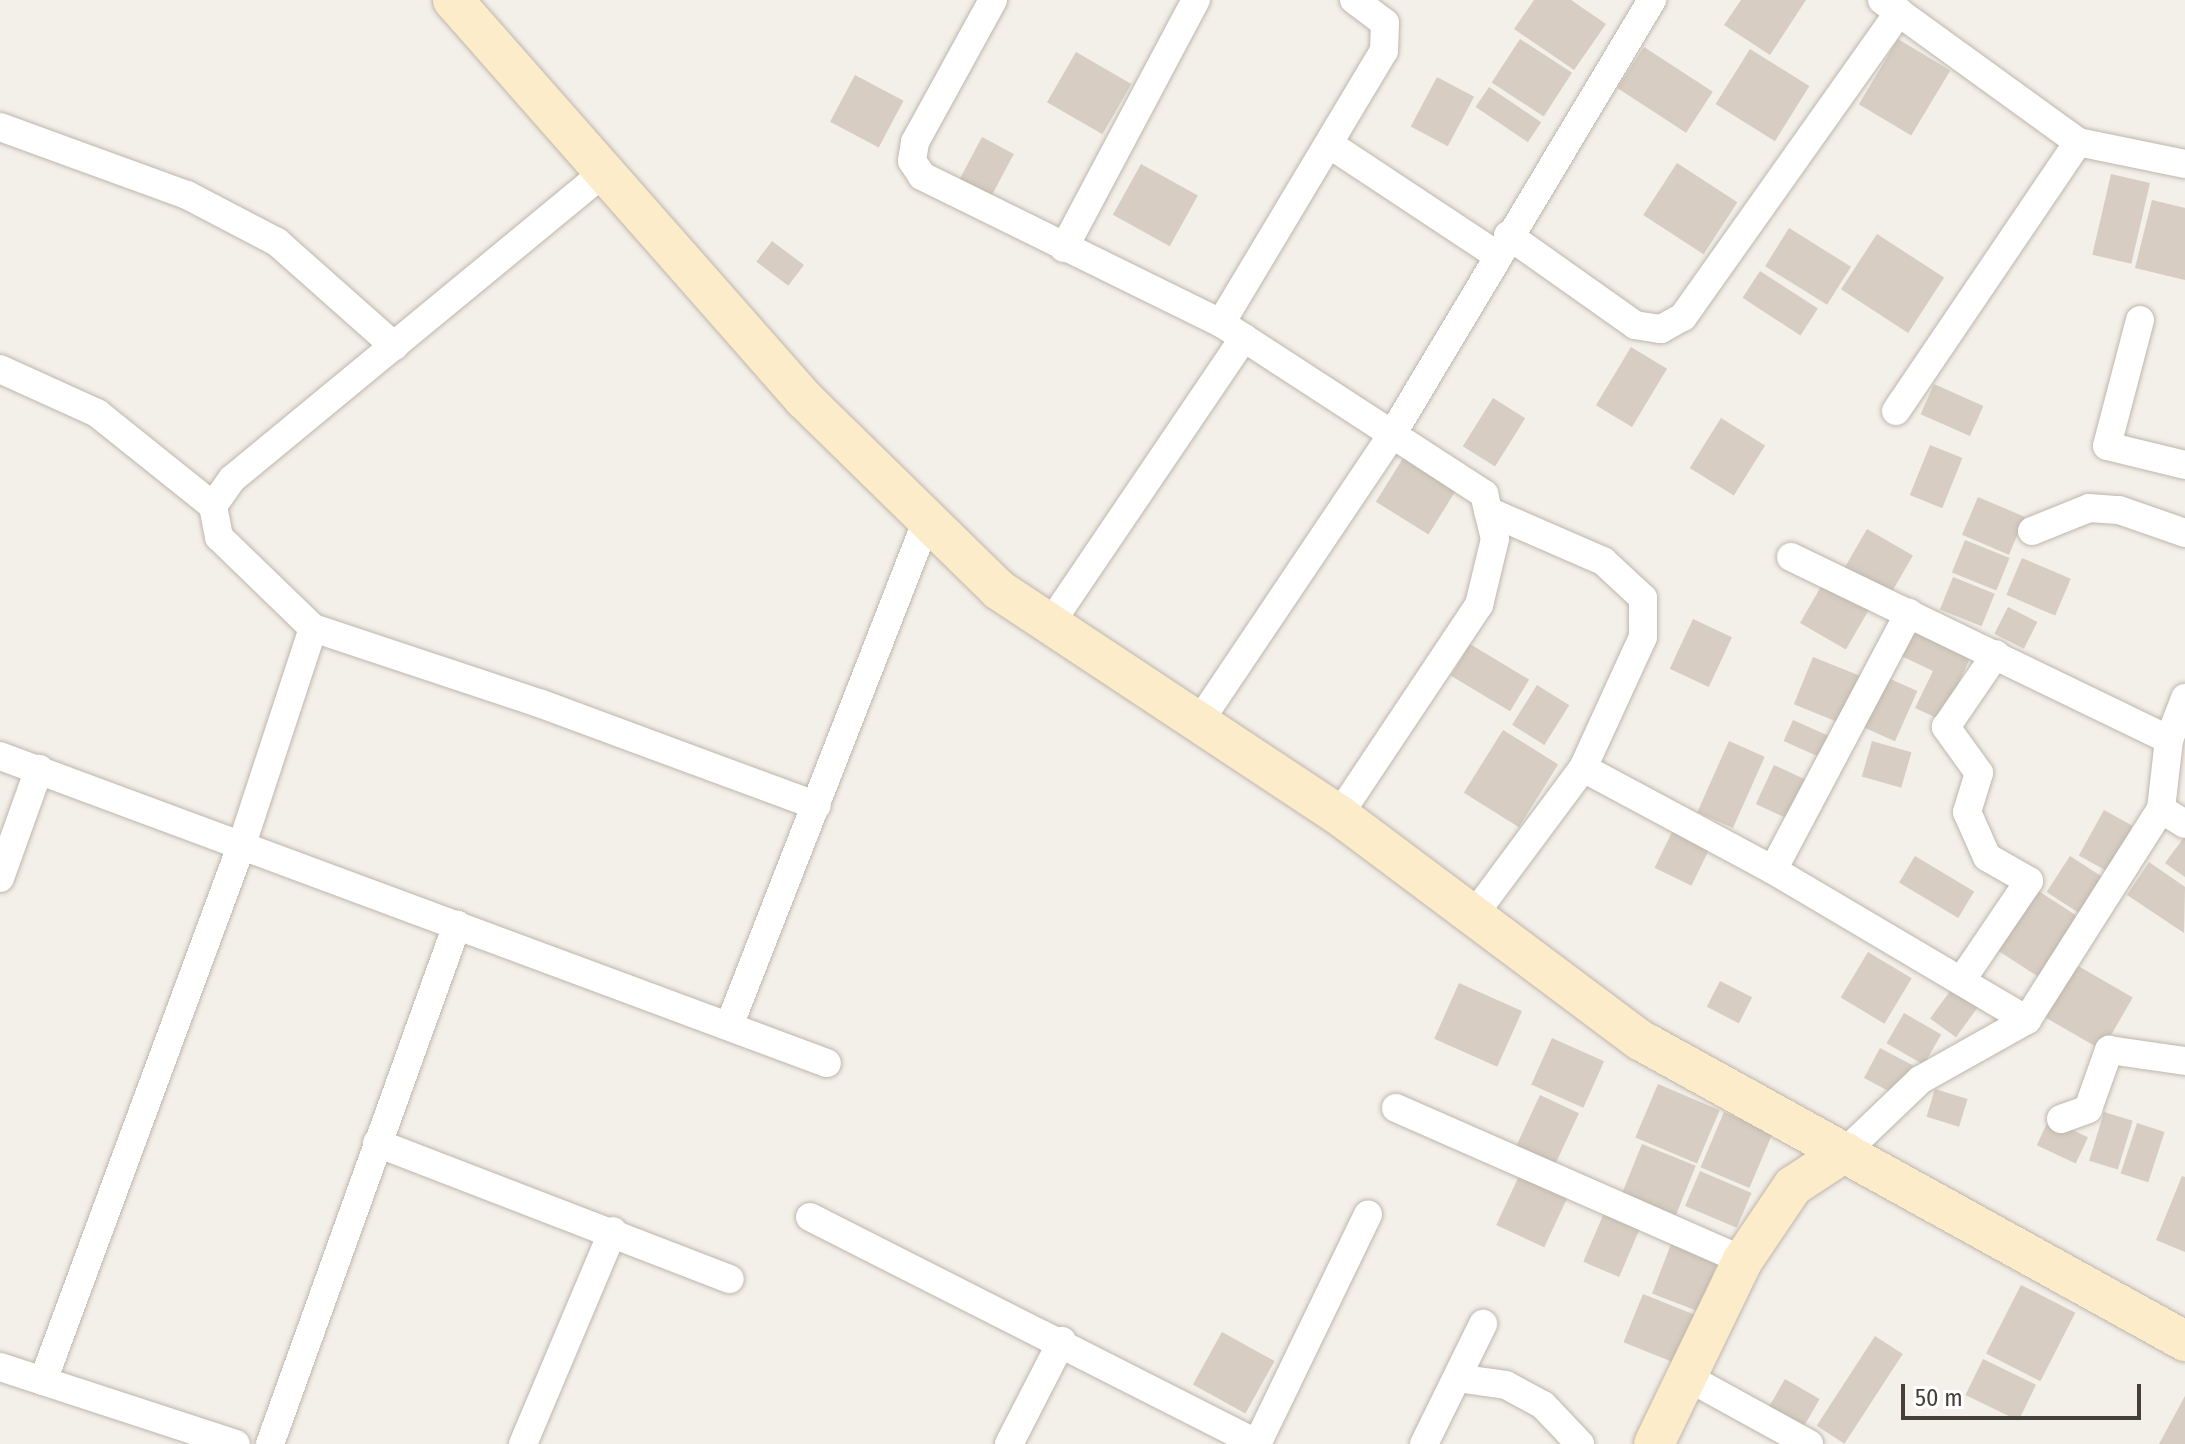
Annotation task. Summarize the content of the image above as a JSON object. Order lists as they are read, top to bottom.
{
  "scale_bar": "50 m"
}
